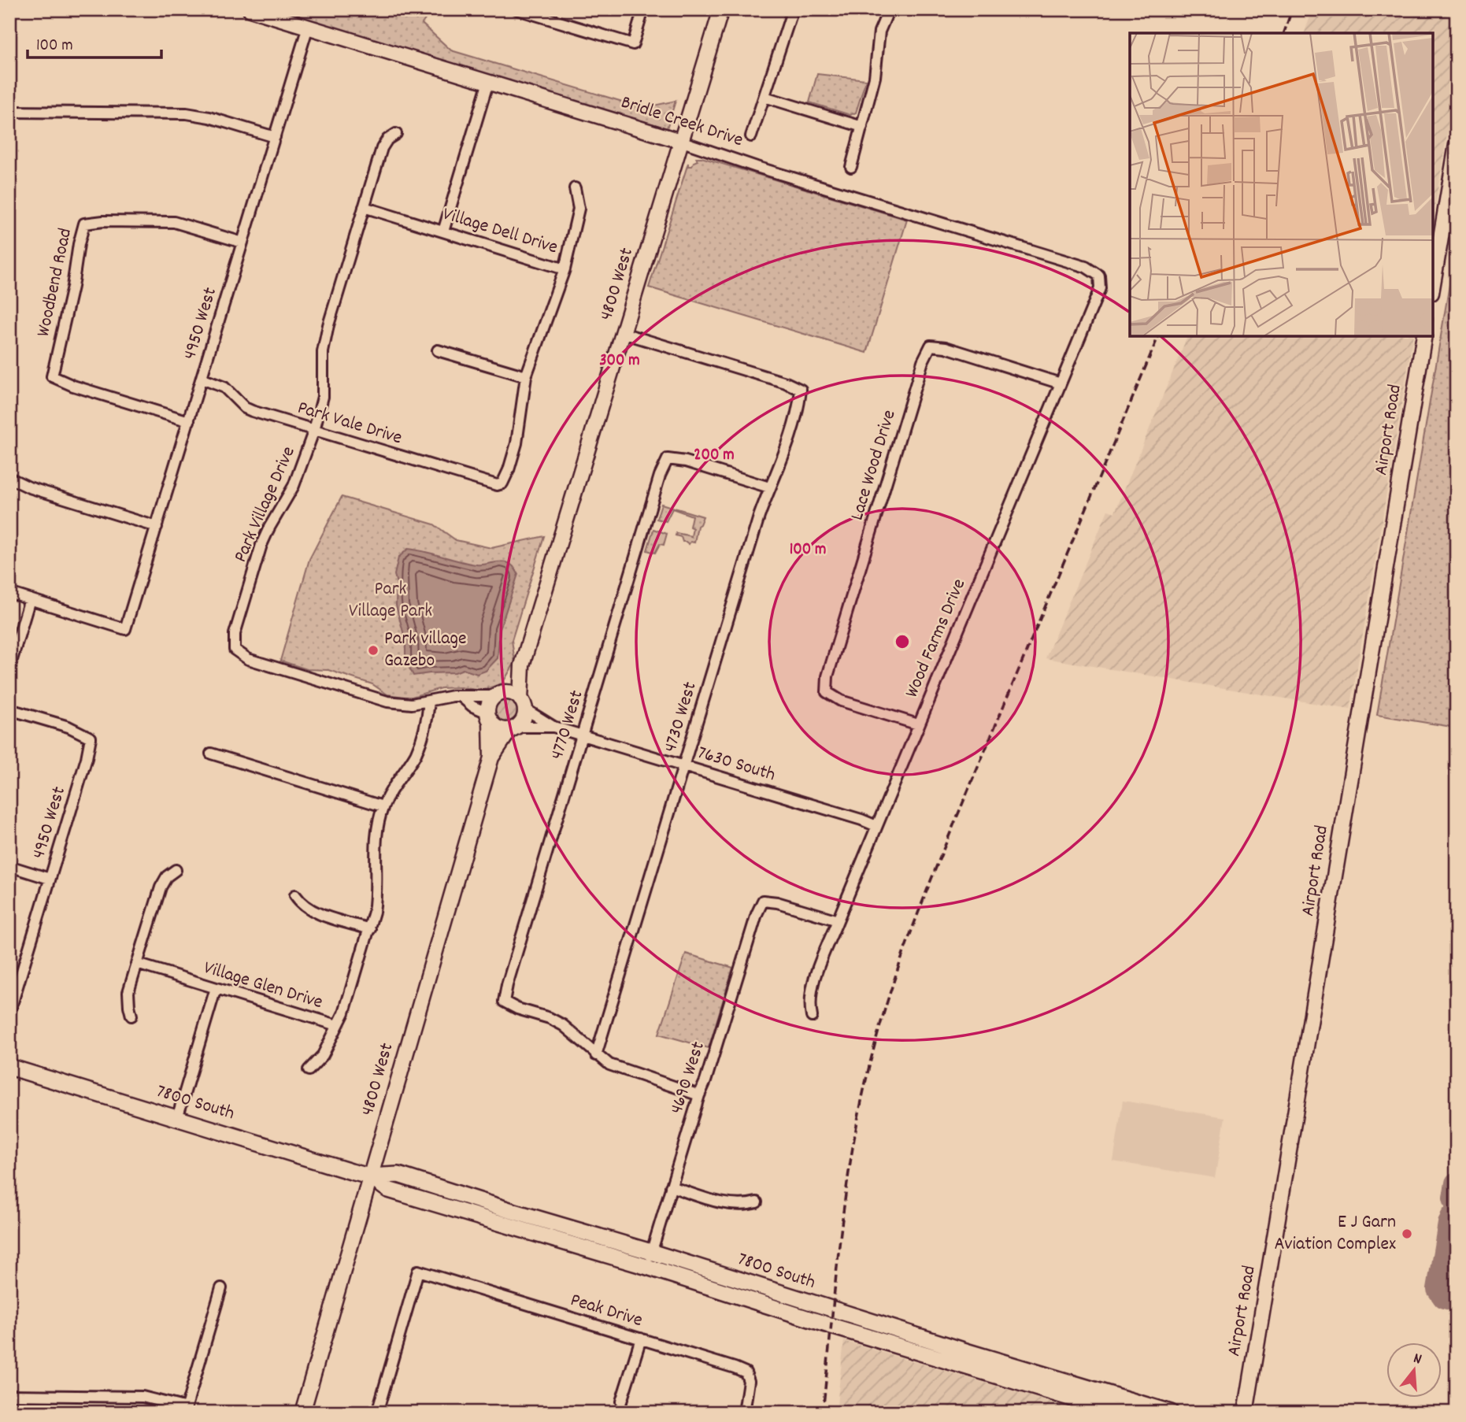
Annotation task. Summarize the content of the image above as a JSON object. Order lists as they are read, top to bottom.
{
  "streets": {
    "main road": ["7800 South"],
    "street": [
      "Bridle Creek Drive",
      "Village Dell Drive",
      "Woodbend Road",
      "4800 West",
      "4950 West",
      "Park Vale Drive",
      "Airport Road",
      "Lace Wood Drive",
      "Park Village Drive",
      "Wood Farms Drive",
      "4730 West",
      "4770 West",
      "7630 South",
      "Village Glen Drive",
      "4690 West",
      "Peak Drive"
    ]
  },
  "crossings": [
    ["Bridle Creek Drive", "4800 West"],
    ["Bridle Creek Drive", "4950 West"],
    ["Bridle Creek Drive", "Wood Farms Drive"],
    ["Village Dell Drive", "Park Vale Drive"],
    ["Village Dell Drive", "Park Village Drive"],
    ["Woodbend Road", "4950 West"],
    ["4800 West", "Park Village Drive"],
    ["4800 West", "4730 West"],
    ["4800 West", "7630 South"],
    ["4800 West", "7800 South"],
    ["4950 West", "Park Vale Drive"],
    ["Park Vale Drive", "Park Village Drive"],
    ["Lace Wood Drive", "Wood Farms Drive"],
    ["Park Village Drive", "7630 South"],
    ["Park Village Drive", "Village Glen Drive"],
    ["Wood Farms Drive", "7630 South"],
    ["Wood Farms Drive", "4690 West"],
    ["4730 West", "4770 West"],
    ["4730 West", "7630 South"],
    ["4770 West", "7630 South"],
    ["4690 West", "7800 South"]
  ],
  "parks": ["Park Village Park"],
  "places": ["Park village Gazebo", "E J Garn Aviation Complex"],
  "scale_bar": "100 m",
  "north": "top",
  "rings": ["300 m", "200 m", "100 m"]
}
